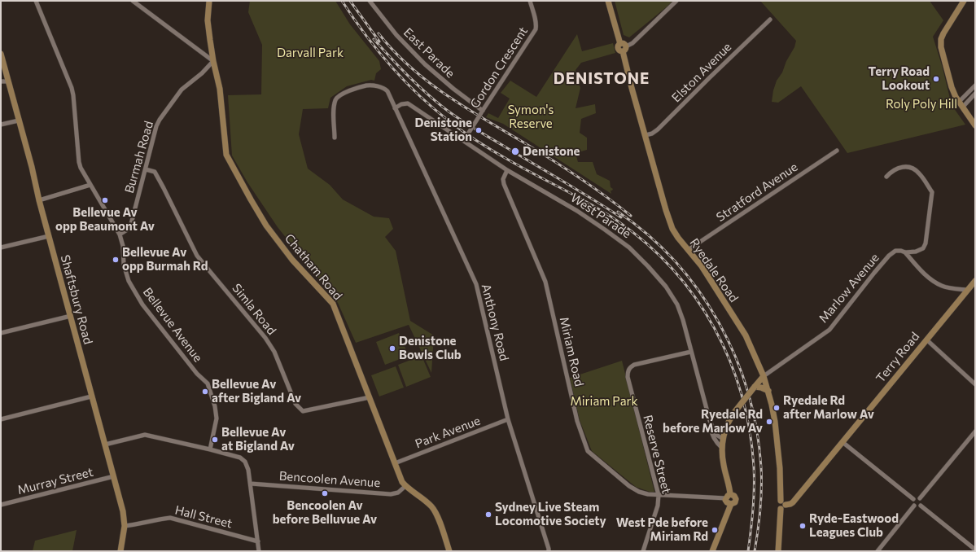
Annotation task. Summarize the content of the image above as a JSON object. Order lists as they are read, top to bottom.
{
  "streets": {
    "street": [
      "East Parade",
      "Gordon Crescent",
      "Elston Avenue",
      "Burmah Road",
      "Stratford Avenue",
      "West Parade",
      "Chatham Road",
      "Ryedale Road",
      "Marlow Avenue",
      "Shaftsbury Road",
      "Simla Road",
      "Anthony Road",
      "Bellevue Avenue",
      "Miriam Road",
      "Terry Road",
      "Park Avenue",
      "Reserve Street",
      "Bencoolen Avenue",
      "Murray Street",
      "Hall Street"
    ]
  },
  "crossings": [
    ["East Parade", "Gordon Crescent"],
    ["Gordon Crescent", "West Parade"],
    ["Elston Avenue", "Ryedale Road"],
    ["Burmah Road", "Chatham Road"],
    ["Burmah Road", "Simla Road"],
    ["Burmah Road", "Bellevue Avenue"],
    ["Stratford Avenue", "Ryedale Road"],
    ["West Parade", "Marlow Avenue"],
    ["West Parade", "Anthony Road"],
    ["West Parade", "Miriam Road"],
    ["West Parade", "Reserve Street"],
    ["Chatham Road", "Simla Road"],
    ["Chatham Road", "Park Avenue"],
    ["Chatham Road", "Bencoolen Avenue"],
    ["Ryedale Road", "Marlow Avenue"],
    ["Ryedale Road", "Terry Road"],
    ["Shaftsbury Road", "Murray Street"],
    ["Shaftsbury Road", "Hall Street"],
    ["Anthony Road", "Park Avenue"],
    ["Miriam Road", "Reserve Street"]
  ],
  "districts": ["DENISTONE"],
  "parks": [
    "Darvall Park",
    "Roly Poly Hill",
    "Symon's Reserve",
    "Miriam Park"
  ],
  "places": [
    "Terry Road Lookout",
    "Denistone Station",
    "Denistone",
    "Bellevue Av opp Beaumont Av",
    "Bellevue Av opp Burmah Rd",
    "Denistone Bowls Club",
    "Bellevue Av after Bigland Av",
    "Ryedale Rd after Marlow Av",
    "Ryedale Rd before Marlow Av",
    "Bellevue Av at Bigland Av",
    "Bencoolen Av before Belluvue Av",
    "Sydney Live Steam Locomotive Society",
    "Ryde-Eastwood Leagues Club",
    "West Pde before Miriam Rd"
  ]
}
